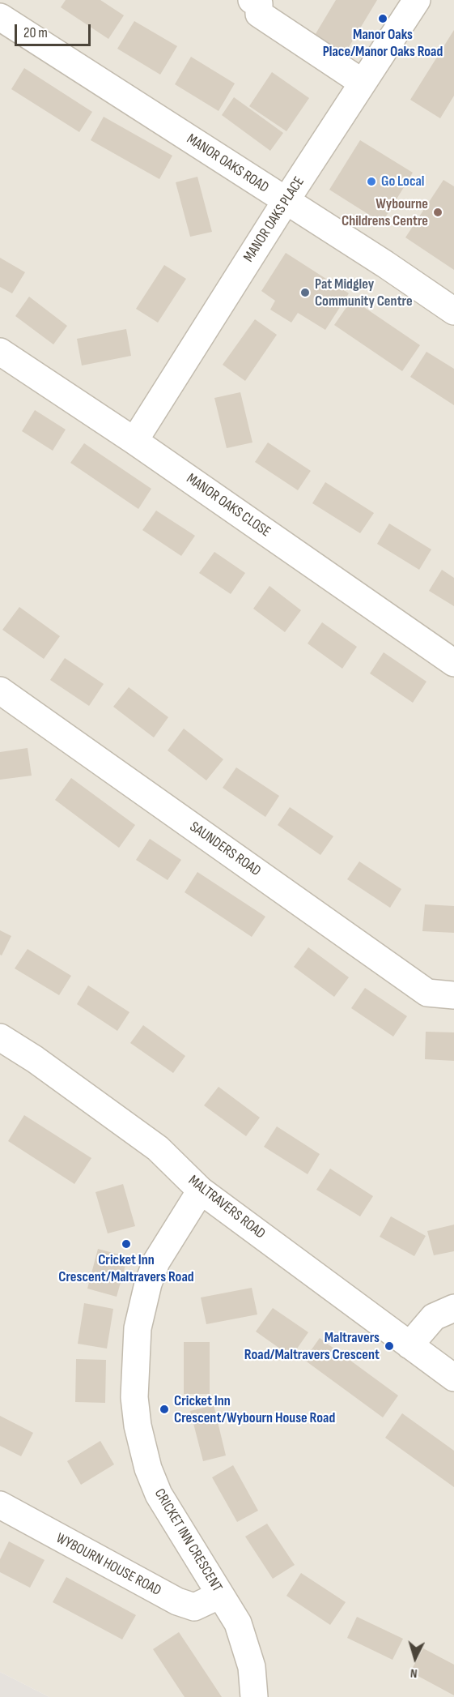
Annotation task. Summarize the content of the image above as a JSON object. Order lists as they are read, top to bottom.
{
  "streets": {
    "street": [
      "MANOR OAKS ROAD",
      "MANOR OAKS PLACE",
      "MANOR OAKS CLOSE",
      "SAUNDERS ROAD",
      "MALTRAVERS ROAD",
      "CRICKET INN CRESCENT",
      "WYBOURN HOUSE ROAD"
    ]
  },
  "crossings": [
    ["MANOR OAKS ROAD", "MANOR OAKS PLACE"],
    ["MANOR OAKS PLACE", "MANOR OAKS CLOSE"],
    ["MALTRAVERS ROAD", "CRICKET INN CRESCENT"],
    ["CRICKET INN CRESCENT", "WYBOURN HOUSE ROAD"]
  ],
  "places": [
    "Manor Oaks Place/Manor Oaks Road",
    "Go Local",
    "Wybourne Childrens Centre",
    "Pat Midgley Community Centre",
    "Cricket Inn Crescent/Maltravers Road",
    "Maltravers Road/Maltravers Crescent",
    "Cricket Inn Crescent/Wybourn House Road"
  ],
  "scale_bar": "20 m",
  "north": "bottom"
}
